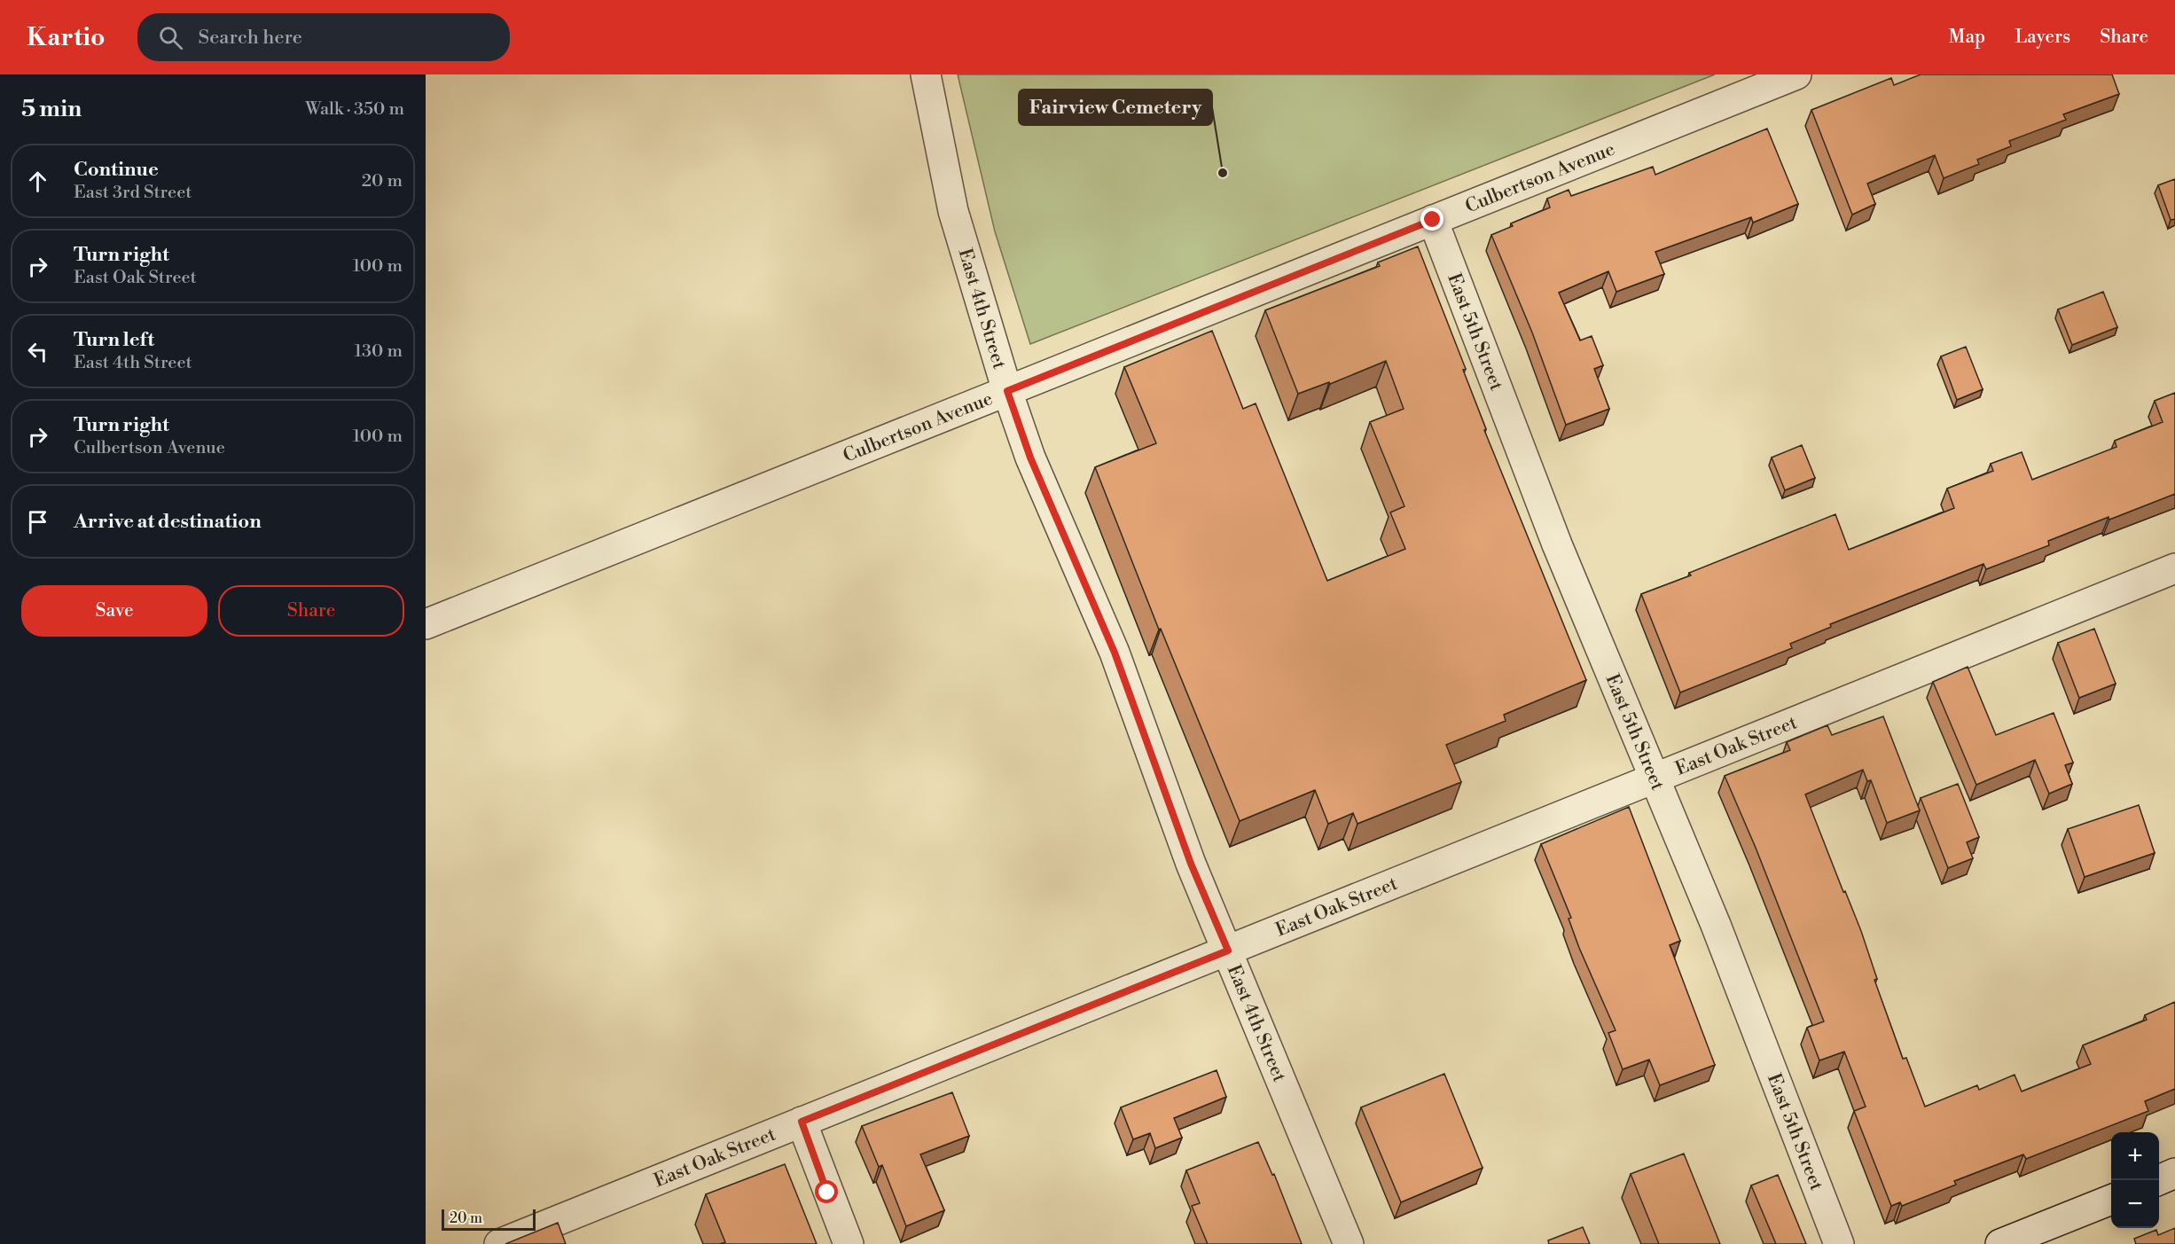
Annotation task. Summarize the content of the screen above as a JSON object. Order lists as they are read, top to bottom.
{
  "streets": {
    "street": [
      "Culbertson Avenue",
      "East 4th Street",
      "East 5th Street",
      "East Oak Street"
    ]
  },
  "crossings": [
    ["Culbertson Avenue", "East 4th Street"],
    ["Culbertson Avenue", "East 5th Street"],
    ["East 4th Street", "East Oak Street"],
    ["East 5th Street", "East Oak Street"]
  ],
  "places": ["Fairview Cemetery"],
  "scale_bar": "20 m",
  "page": {
    "header": "Kartio",
    "search": "Search here",
    "nav": ["Map", "Layers", "Share"],
    "heading": ["5 min", "Walk · 350 m"],
    "list": [
      ["Continue", "East 3rd Street", "20 m"],
      ["Turn right", "East Oak Street", "100 m"],
      ["Turn left", "East 4th Street", "130 m"],
      ["Turn right", "Culbertson Avenue", "100 m"],
      "Arrive at destination"
    ],
    "buttons": ["Save", "Share"],
    "map_buttons": ["+", "−"],
    "scale": "20 m"
  }
}
